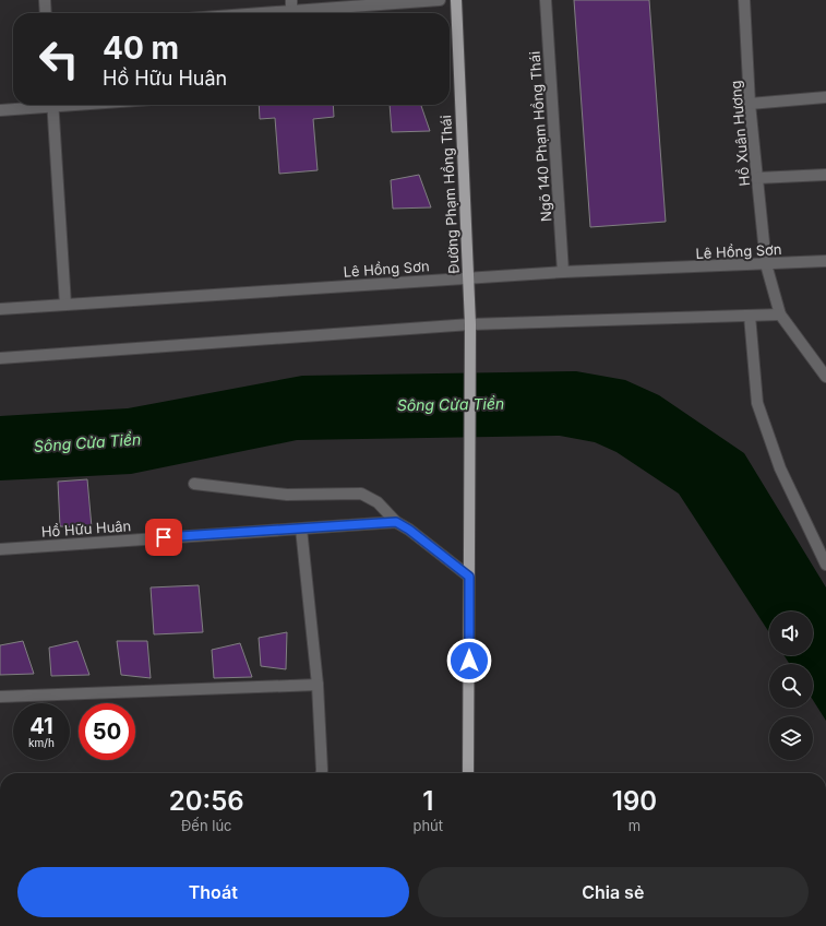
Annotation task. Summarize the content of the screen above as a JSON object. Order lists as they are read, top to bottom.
{
  "streets": {
    "main road": ["Đường Phạm Hồng Thái"],
    "street": [
      "Hồ Xuân Hương",
      "Ngõ 140 Phạm Hồng Thái",
      "Lê Hồng Sơn",
      "Hồ Hữu Huân"
    ]
  },
  "crossings": [
    ["Hồ Xuân Hương", "Lê Hồng Sơn"],
    ["Ngõ 140 Phạm Hồng Thái", "Lê Hồng Sơn"],
    ["Đường Phạm Hồng Thái", "Lê Hồng Sơn"]
  ],
  "water": ["Sông Cửa Tiền"],
  "page": {
    "turn": ["40 m", "Hồ Hữu Huân"],
    "speed": "41 km/h",
    "limit": "50",
    "eta": [
      "20:56",
      "Đến lúc",
      "1",
      "phút",
      "190",
      "m"
    ],
    "buttons": ["Thoát", "Chia sẻ"]
  }
}
